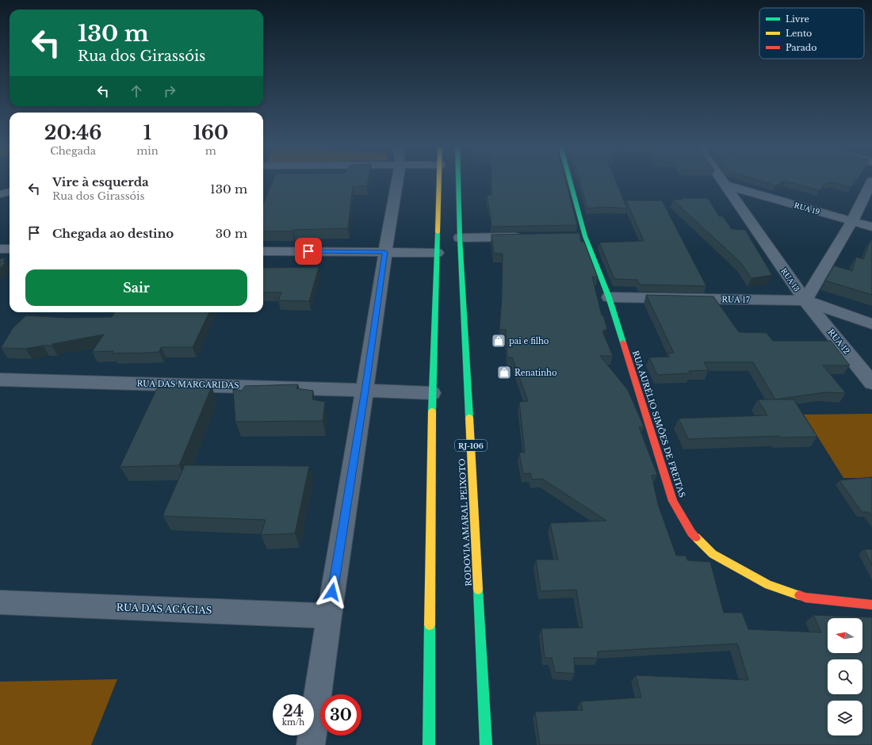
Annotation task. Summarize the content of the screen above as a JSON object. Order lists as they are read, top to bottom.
{
  "streets": {
    "main road": ["RUA AURÉLIO SIMÕES DE FREITAS", "RJ-106", "RODOVIA AMARAL PEIXOTO"],
    "street": [
      "RUA 19",
      "RUA 13",
      "RUA 17",
      "RUA 12",
      "RUA DAS MARGARIDAS",
      "RUA DAS ACÁCIAS"
    ]
  },
  "crossings": [
    ["RUA 19", "RUA 13"],
    ["RUA 13", "RUA 17"],
    ["RUA 13", "RUA 12"],
    ["RUA 17", "RUA 12"],
    ["RUA 17", "RUA AURÉLIO SIMÕES DE FREITAS"]
  ],
  "places": {
    "shop": ["pai e filho", "Renatinho"]
  },
  "legend": ["Livre", "Lento", "Parado"],
  "north": "left",
  "page": {
    "turn": ["130 m", "Rua dos Girassóis"],
    "eta": [
      "20:46",
      "Chegada",
      "1",
      "min",
      "160",
      "m"
    ],
    "list": [
      {
        "name": "Vire à esquerda",
        "note": "Rua dos Girassóis",
        "value": "130 m"
      },
      {
        "name": "Chegada ao destino",
        "value": "30 m"
      }
    ],
    "buttons": "Sair",
    "speed": "24 km/h",
    "limit": "30"
  }
}
